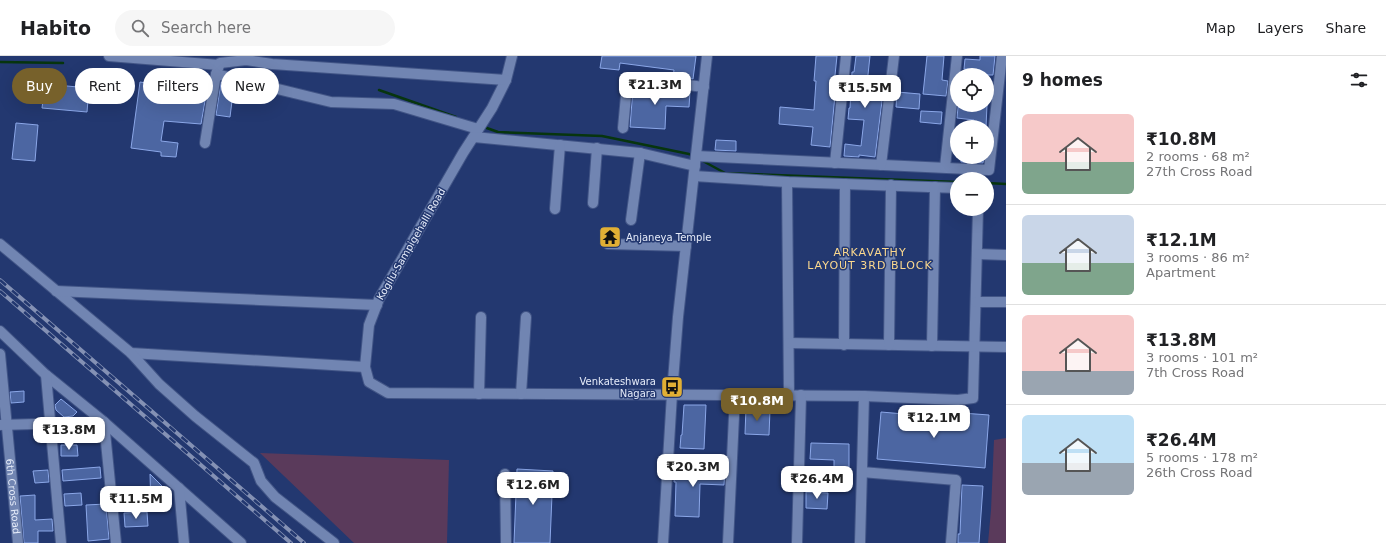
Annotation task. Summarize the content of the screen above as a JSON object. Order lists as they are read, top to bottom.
{
  "streets": {
    "street": ["Kogilu-Sampigehalli Road", "6th Cross Road"]
  },
  "districts": ["ARKAVATHY LAYOUT 3RD BLOCK"],
  "places": {
    "temple": ["Anjaneya Temple"],
    "bus stop": ["Venkateshwara Nagara"]
  },
  "page": {
    "header": "Habito",
    "search": "Search here",
    "nav": ["Map", "Layers", "Share"],
    "heading": "9 homes",
    "map_buttons": ["+", "−"],
    "chip": [
      "Buy",
      "Rent",
      "Filters",
      "New"
    ],
    "price": [
      "₹21.3M",
      "₹15.5M",
      "₹10.8M",
      "₹12.1M",
      "₹13.8M",
      "₹20.3M",
      "₹26.4M",
      "₹12.6M",
      "₹11.5M"
    ],
    "list": [
      {
        "name": "₹10.8M",
        "note": "2 rooms · 68 m² · 27th Cross Road"
      },
      {
        "name": "₹12.1M",
        "note": "3 rooms · 86 m² · Apartment"
      },
      {
        "name": "₹13.8M",
        "note": "3 rooms · 101 m² · 7th Cross Road"
      },
      {
        "name": "₹26.4M",
        "note": "5 rooms · 178 m² · 26th Cross Road"
      }
    ]
  }
}
